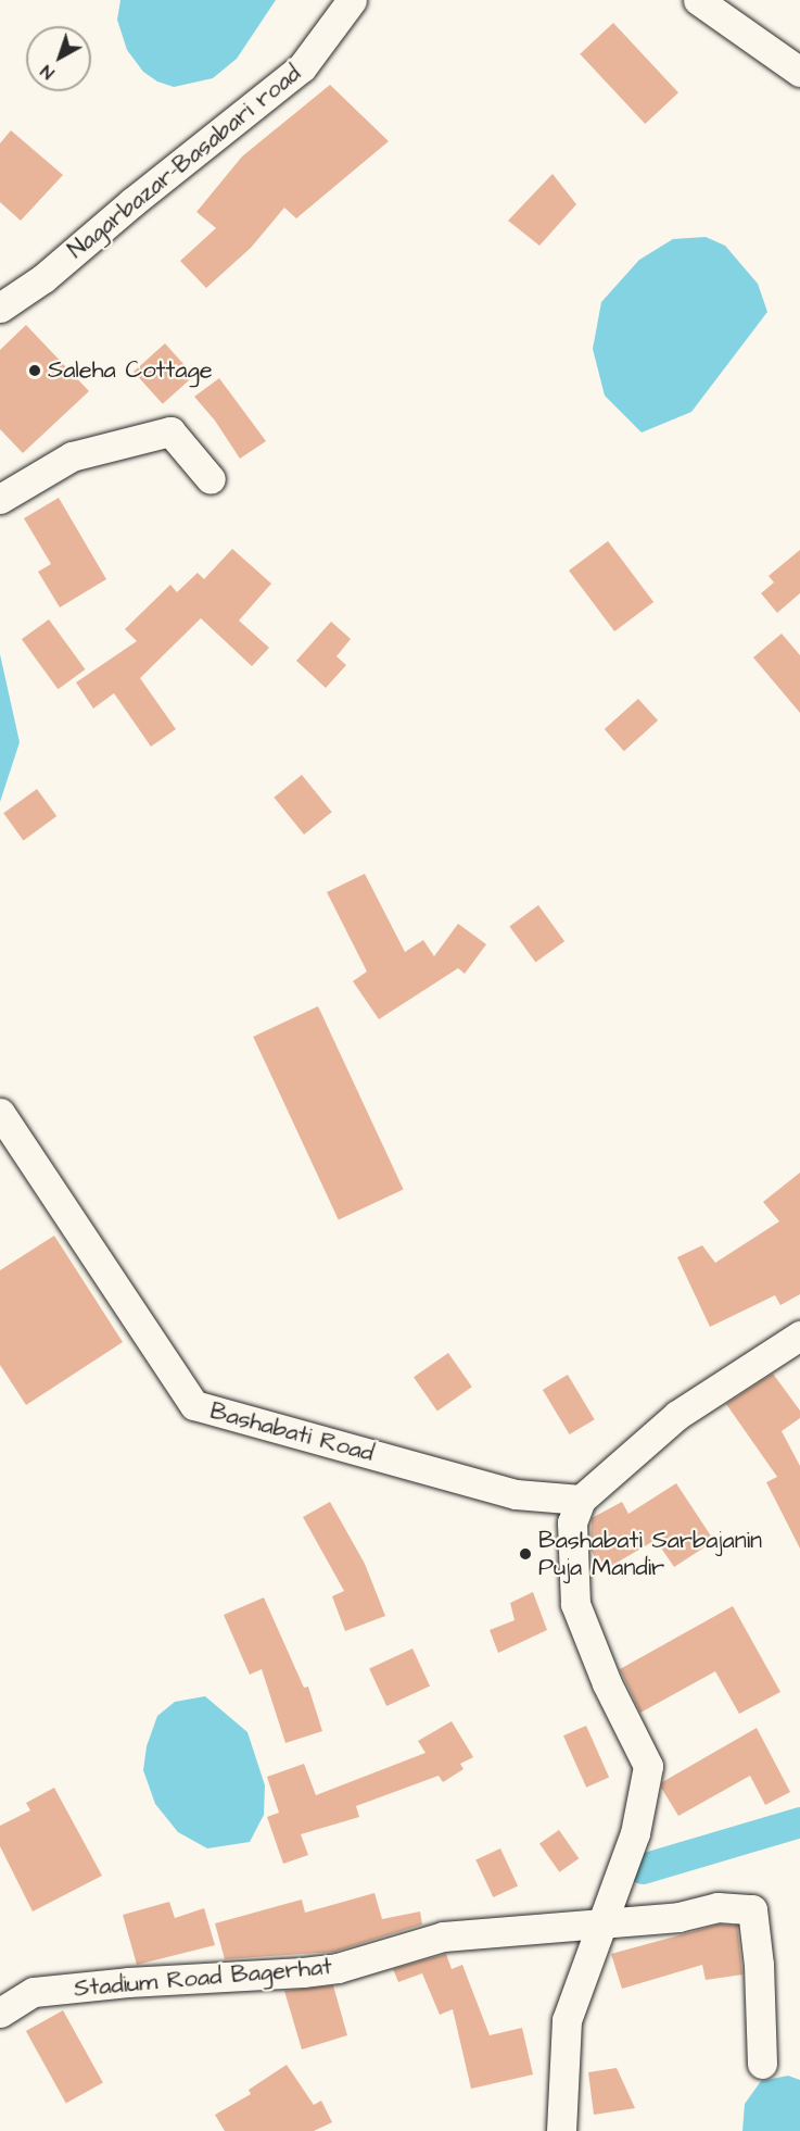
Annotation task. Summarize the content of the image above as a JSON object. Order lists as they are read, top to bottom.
{
  "streets": {
    "street": ["Nagarbazar-Basabari road", "Bashabati Road", "Stadium Road Bagerhat"]
  },
  "places": ["Saleha Cottage", "Bashabati Sarbajanin Puja Mandir"],
  "north": "bottom left"
}
